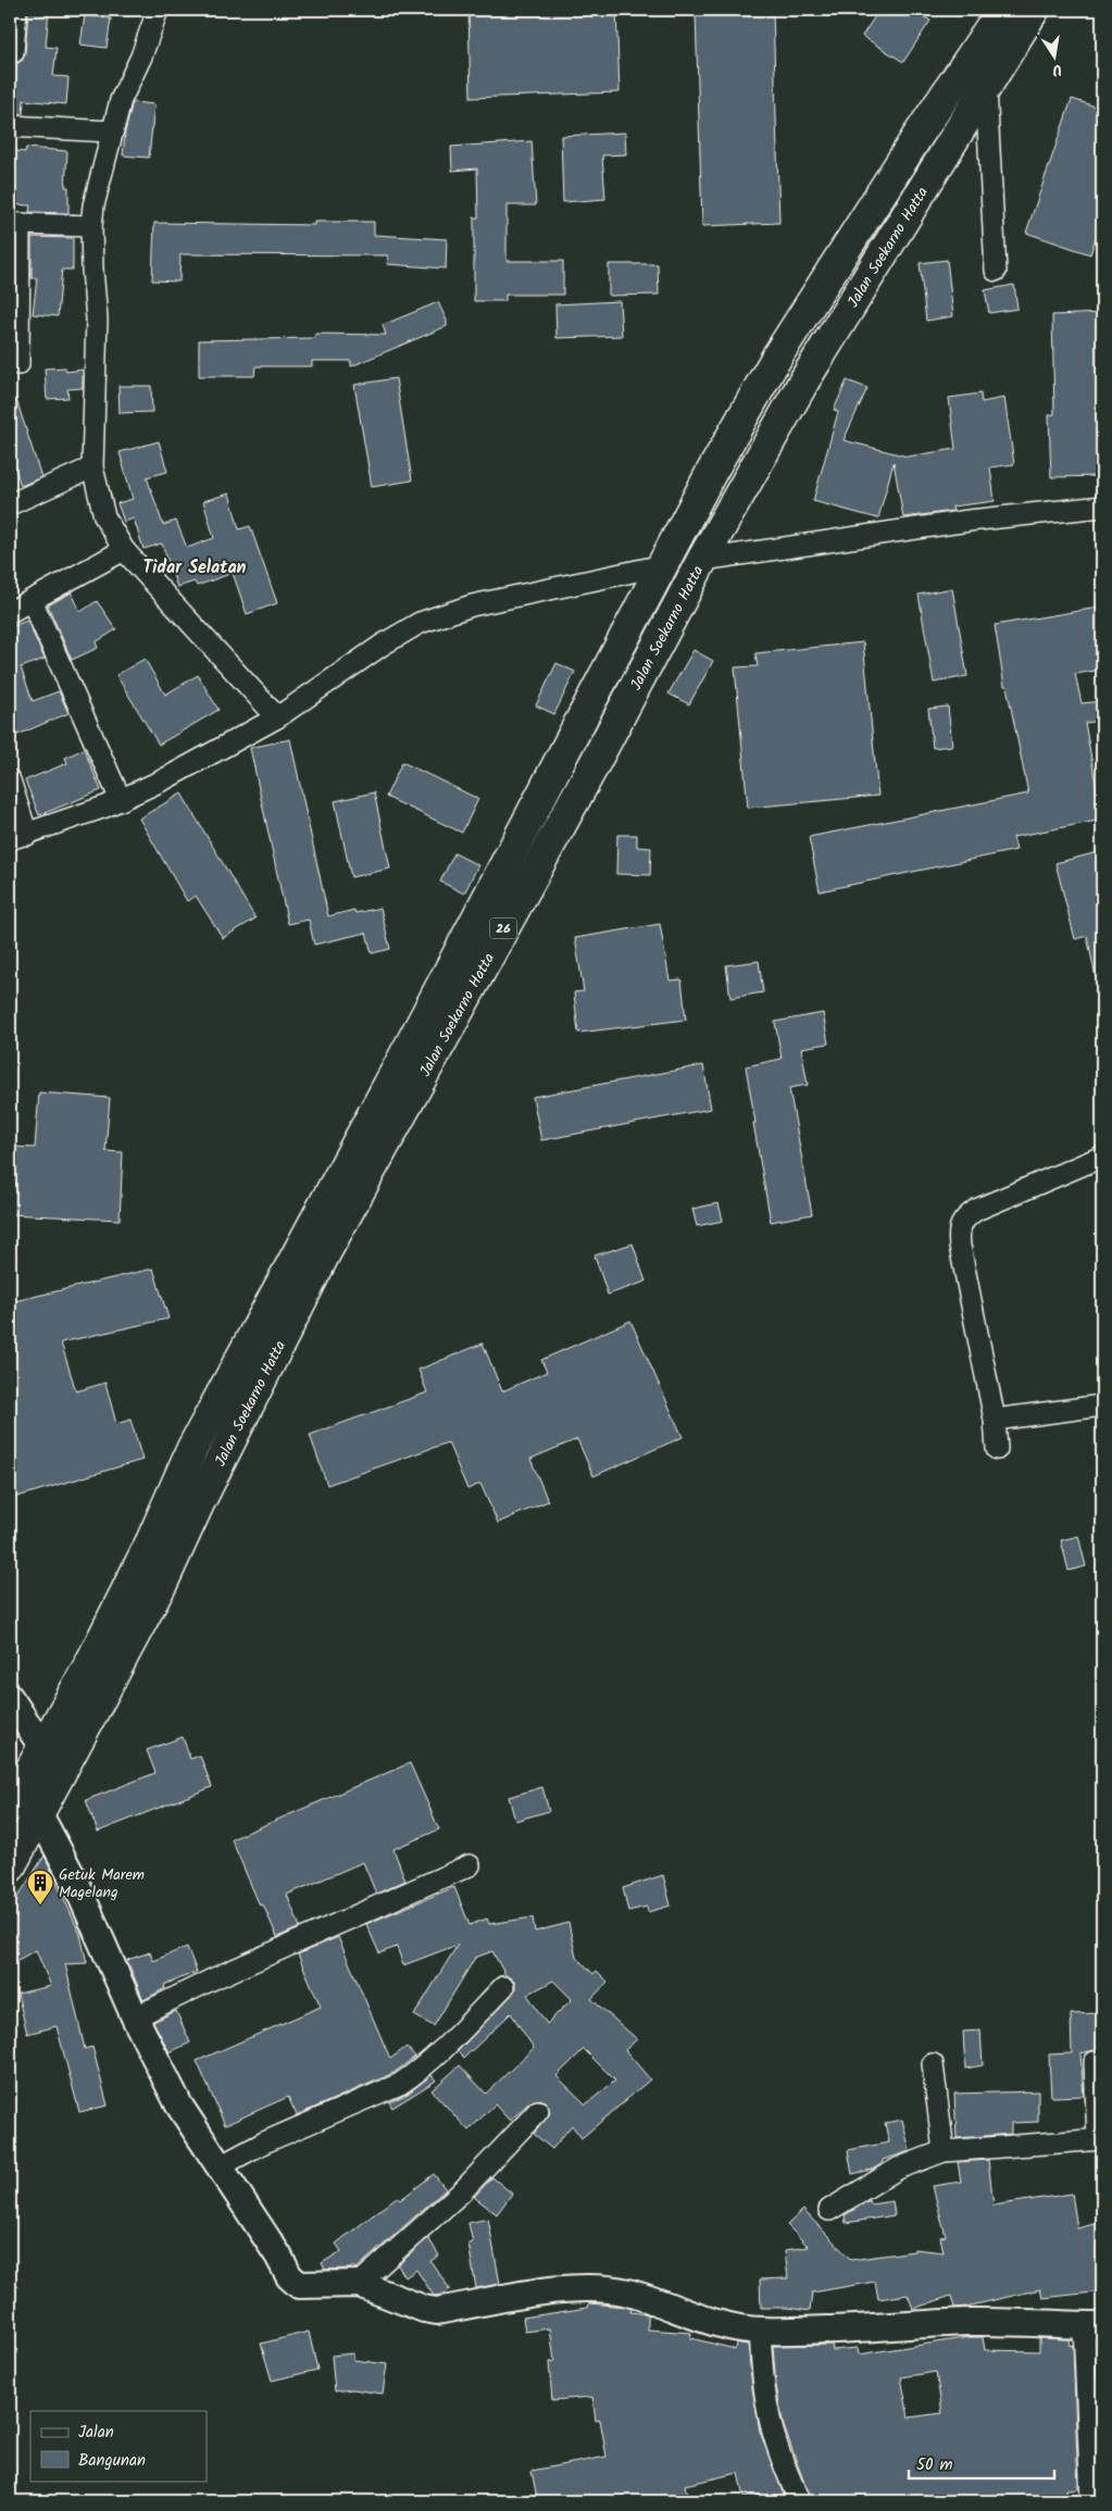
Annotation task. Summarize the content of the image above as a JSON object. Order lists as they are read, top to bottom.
{
  "streets": {
    "highway": ["Jalan Soekarno Hatta", "26"]
  },
  "districts": ["Tidar Selatan"],
  "places": {
    "building": ["Getuk Marem Magelang"]
  },
  "legend": ["Jalan", "Bangunan"],
  "scale_bar": "50 m",
  "north": "bottom"
}
